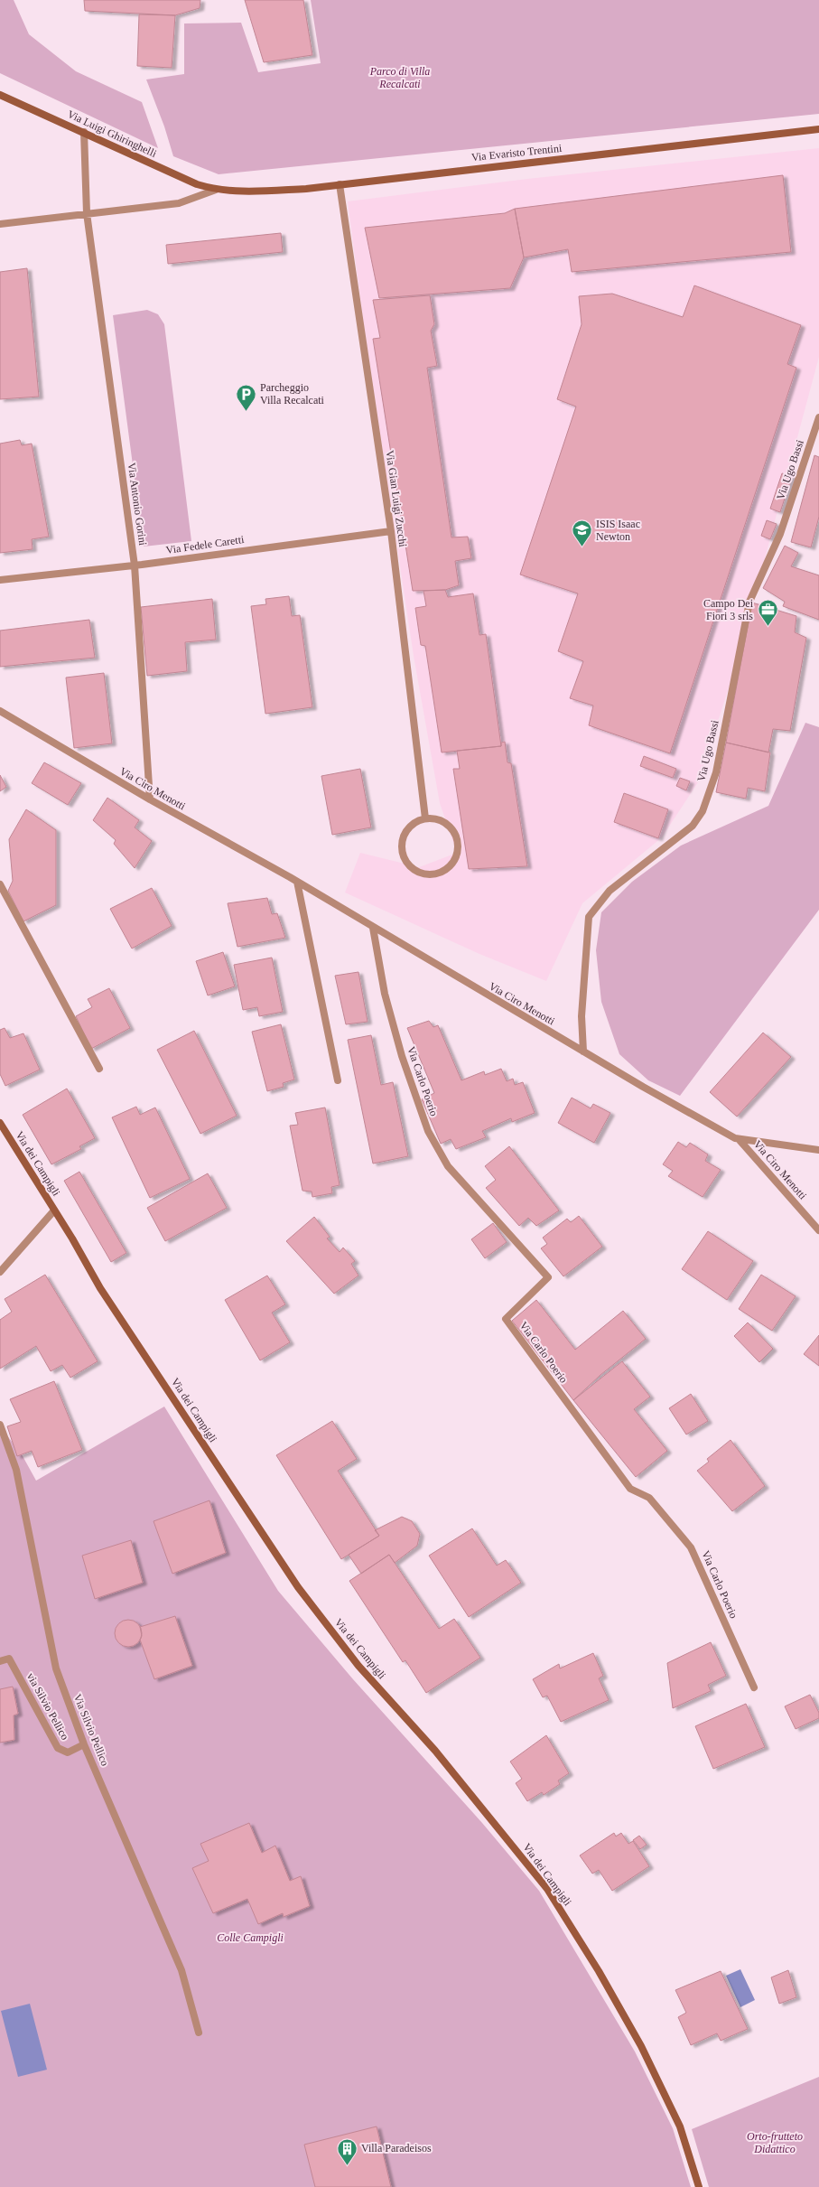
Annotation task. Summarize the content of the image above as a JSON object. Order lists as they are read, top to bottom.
{
  "streets": {
    "street": [
      "Via Luigi Ghiringhelli",
      "Via Evaristo Trentini",
      "Via Ugo Bassi",
      "Via Gian Luigi Zucchi",
      "Via Antonio Gorini",
      "Via Fedele Caretti",
      "Via Ciro Menotti",
      "Via Carlo Poerio",
      "Via dei Campigli",
      "via Silvio Pellico",
      "Via Silvio Pellico"
    ]
  },
  "crossings": [
    ["Via Luigi Ghiringhelli", "Via Evaristo Trentini"],
    ["Via Luigi Ghiringhelli", "Via Antonio Gorini"],
    ["Via Evaristo Trentini", "Via Gian Luigi Zucchi"],
    ["Via Ugo Bassi", "Via Ciro Menotti"],
    ["Via Gian Luigi Zucchi", "Via Fedele Caretti"],
    ["Via Antonio Gorini", "Via Fedele Caretti"],
    ["Via Antonio Gorini", "Via Ciro Menotti"],
    ["Via Ciro Menotti", "Via Carlo Poerio"],
    ["via Silvio Pellico", "Via Silvio Pellico"]
  ],
  "parks": ["Parco di Villa Recalcati", "Colle Campigli", "Orto-frutteto Didattico"],
  "places": {
    "parking": ["Parcheggio Villa Recalcati"],
    "school or university": ["ISIS Isaac Newton"],
    "office": ["Campo Dei Fiori 3 srls"],
    "building": ["Villa Paradeisos"]
  }
}
